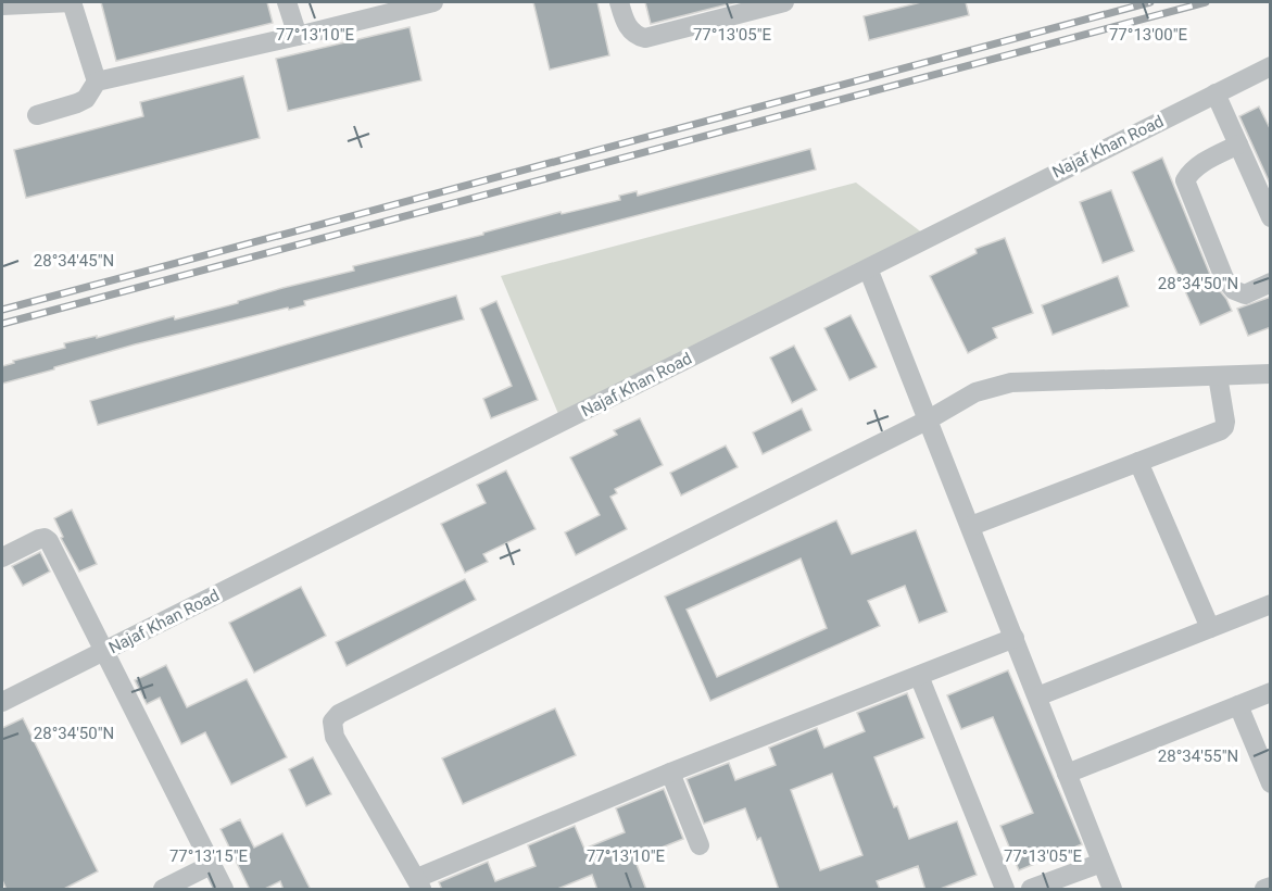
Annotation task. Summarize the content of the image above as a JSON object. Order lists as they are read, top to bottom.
{
  "streets": {
    "street": ["Najaf Khan Road"]
  },
  "coordinates": [
    "77°13'10\"E",
    "77°13'05\"E",
    "77°13'00\"E",
    "28°34'45\"N",
    "28°34'50\"N",
    "28°34'55\"N",
    "77°13'15\"E"
  ]
}
